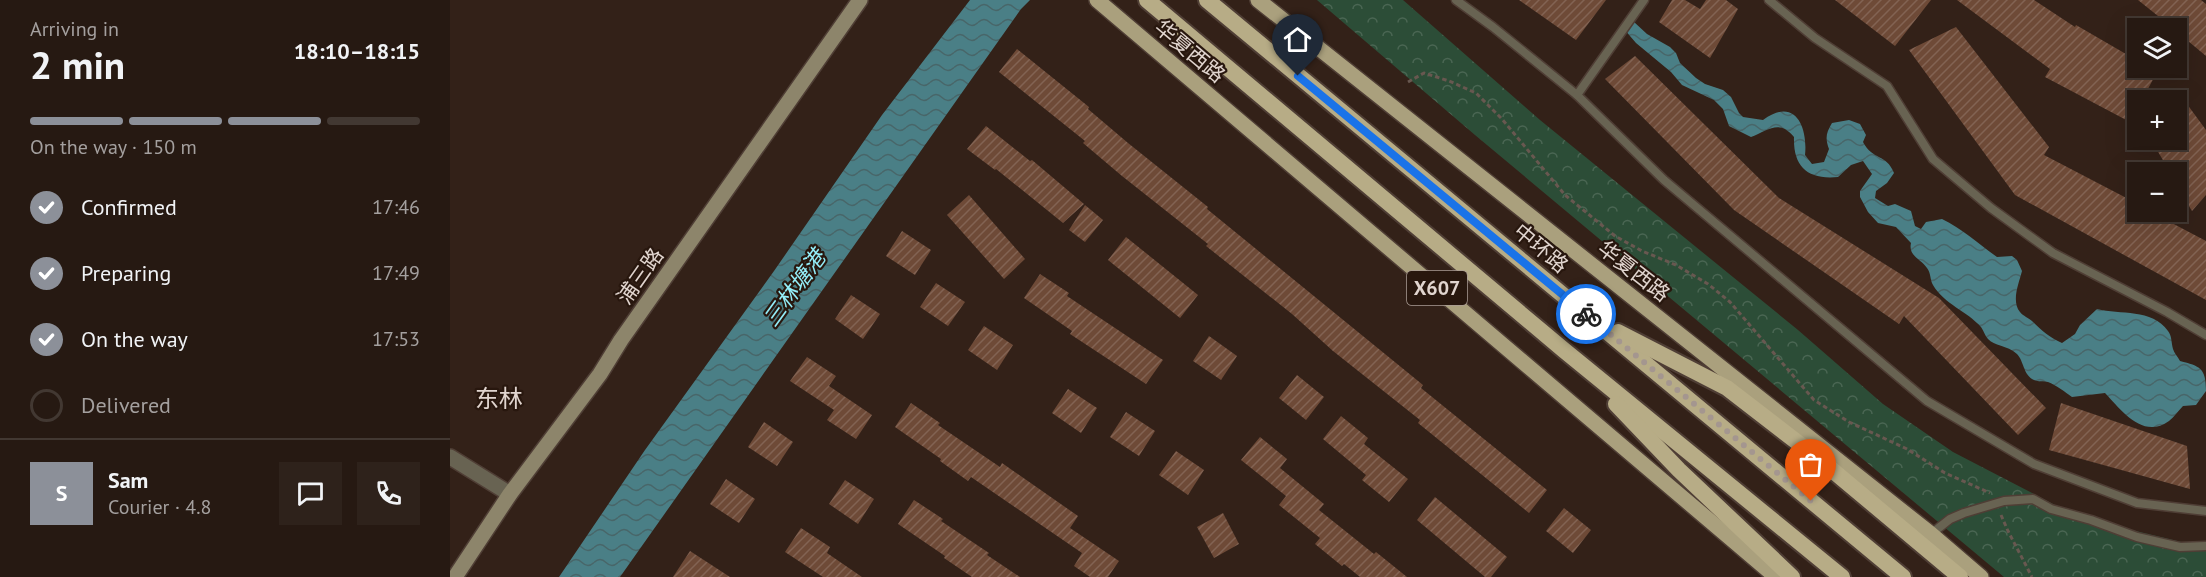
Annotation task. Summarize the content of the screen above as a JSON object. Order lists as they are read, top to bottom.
{
  "streets": {
    "highway": ["中环路"],
    "main road": ["华夏西路", "浦三路", "X607"]
  },
  "districts": ["东林"],
  "water": ["三林塘港"],
  "page": {
    "heading": ["2 min", "Arriving in", "18:10–18:15"],
    "panel": ["Sam", "Courier · 4.8"],
    "map_buttons": ["+", "−"],
    "bar": "On the way · 150 m",
    "list": [
      ["Confirmed", "17:46"],
      ["Preparing", "17:49"],
      ["On the way", "17:53"],
      "Delivered"
    ],
    "round": "S"
  }
}
